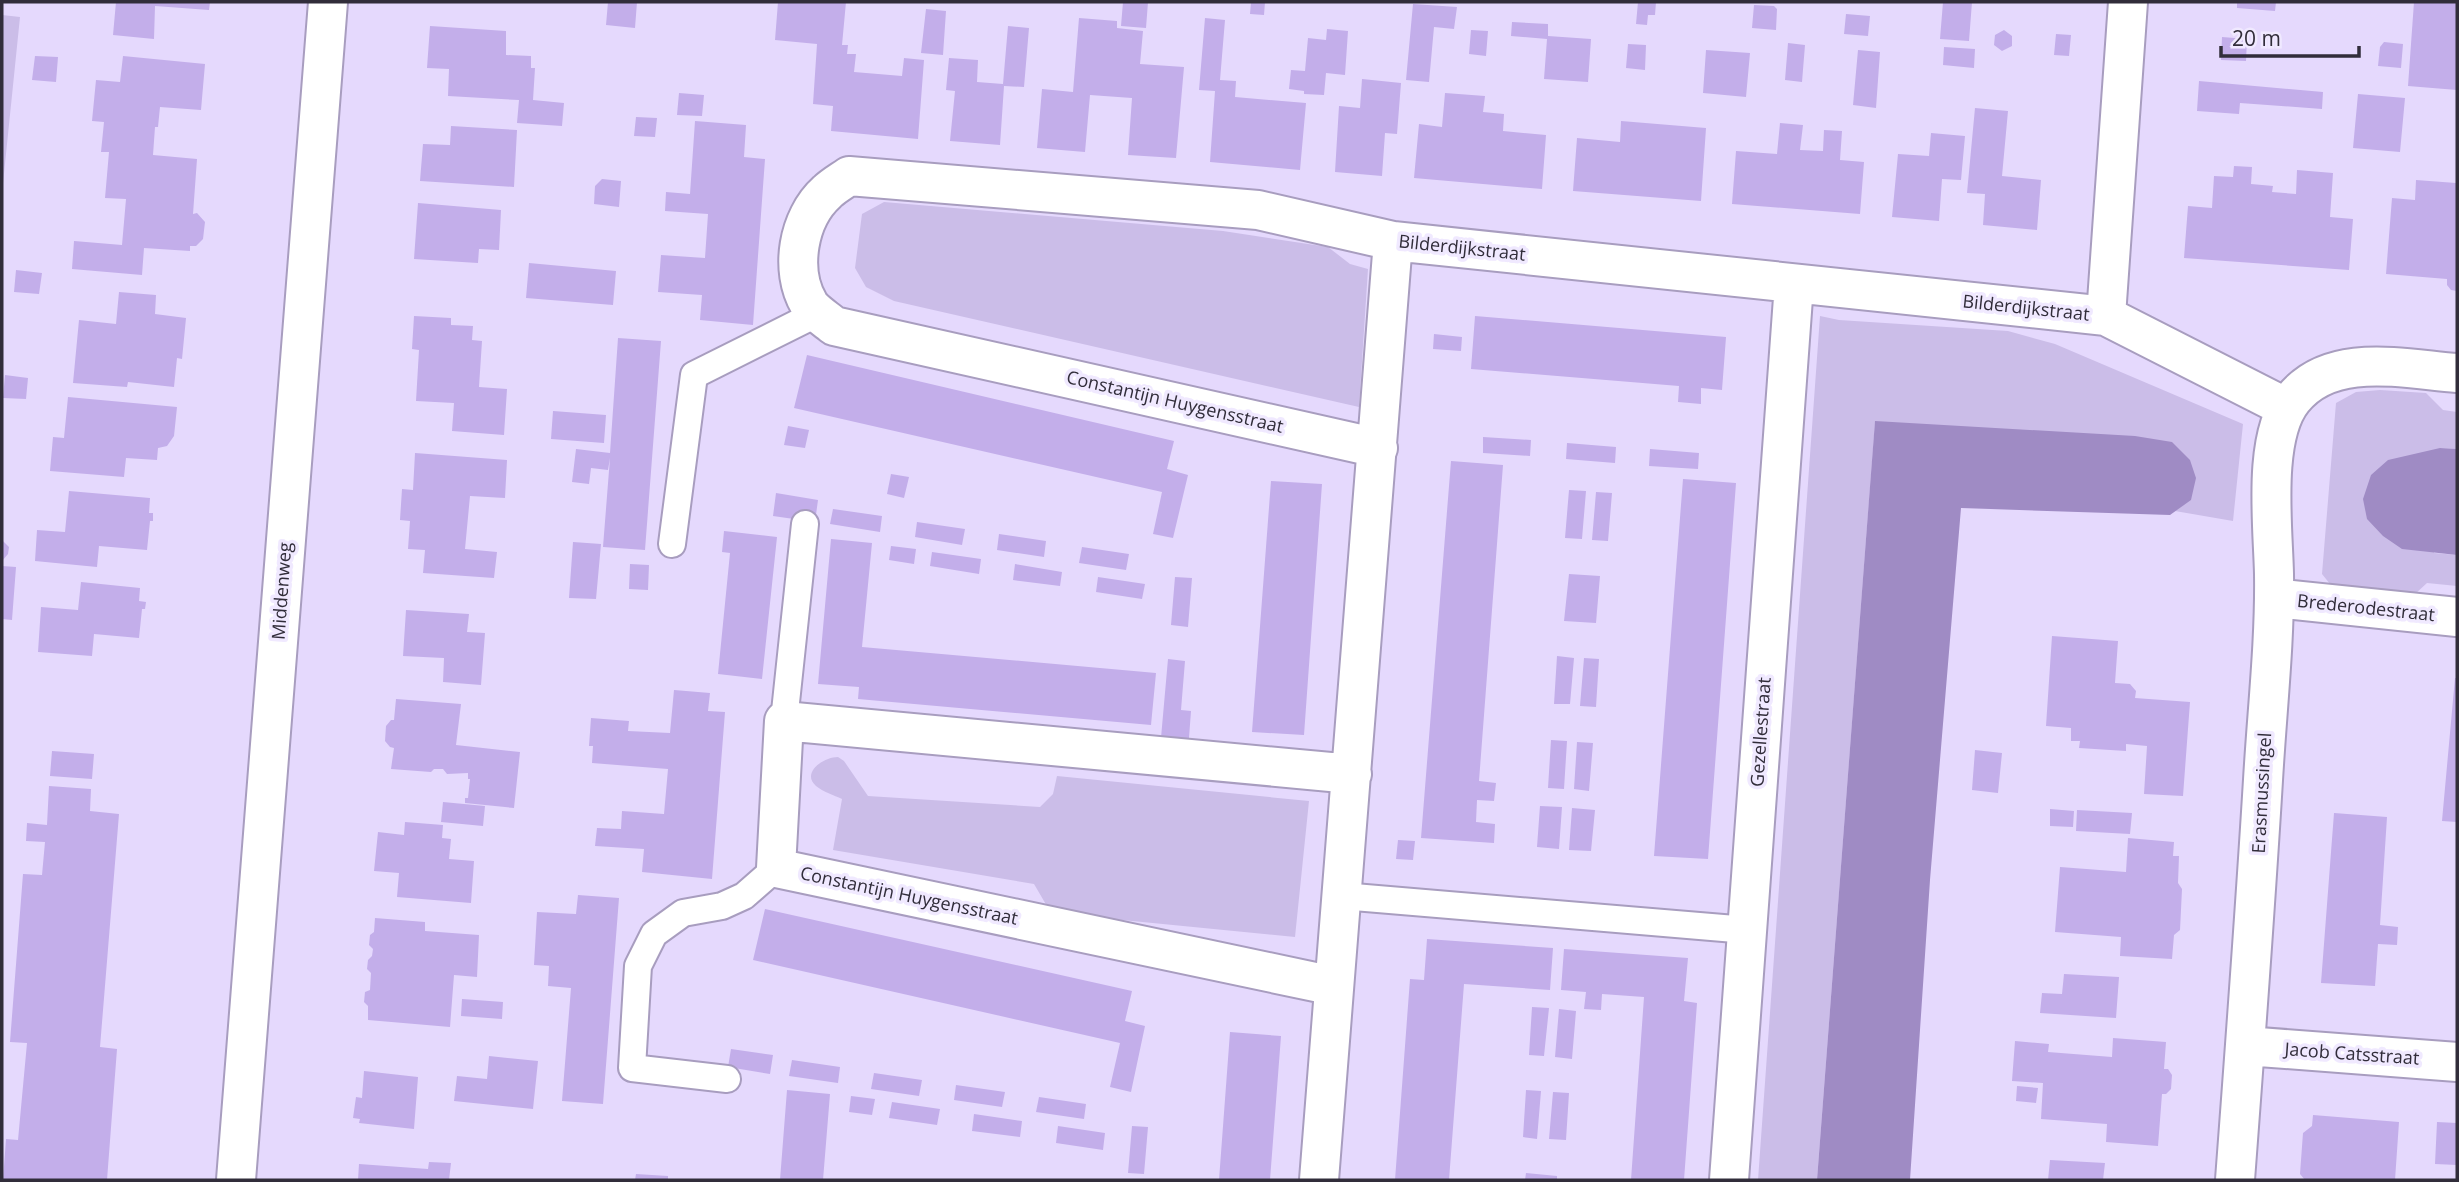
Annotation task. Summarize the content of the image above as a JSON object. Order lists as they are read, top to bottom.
{
  "streets": {
    "street": [
      "Bilderdijkstraat",
      "Constantijn Huygensstraat",
      "Middenweg",
      "Brederodestraat",
      "Gezellestraat",
      "Erasmussingel",
      "Jacob Catsstraat"
    ]
  },
  "crossings": [
    ["Bilderdijkstraat", "Constantijn Huygensstraat"],
    ["Bilderdijkstraat", "Gezellestraat"],
    ["Bilderdijkstraat", "Erasmussingel"],
    ["Brederodestraat", "Erasmussingel"],
    ["Erasmussingel", "Jacob Catsstraat"]
  ],
  "scale_bar": "20 m"
}
